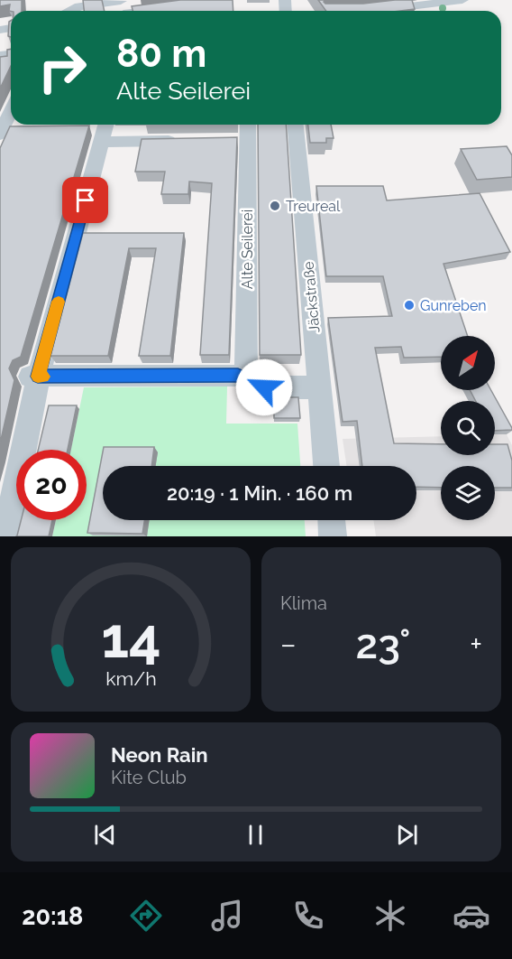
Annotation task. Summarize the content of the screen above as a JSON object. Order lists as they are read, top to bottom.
{
  "streets": {
    "street": ["Alte Seilerei", "Jäckstraße"]
  },
  "places": ["Treureal", "Gunreben"],
  "north": "top right",
  "page": {
    "turn": ["80 m", "Alte Seilerei"],
    "limit": "20",
    "trip": "20:19 · 1 Min. · 160 m",
    "tile": "Klima",
    "heat": ["−", "23°", "+"],
    "song": ["Neon Rain", "Kite Club"],
    "tabs": "20:18",
    "gauge": ["14", "km/h"]
  }
}
